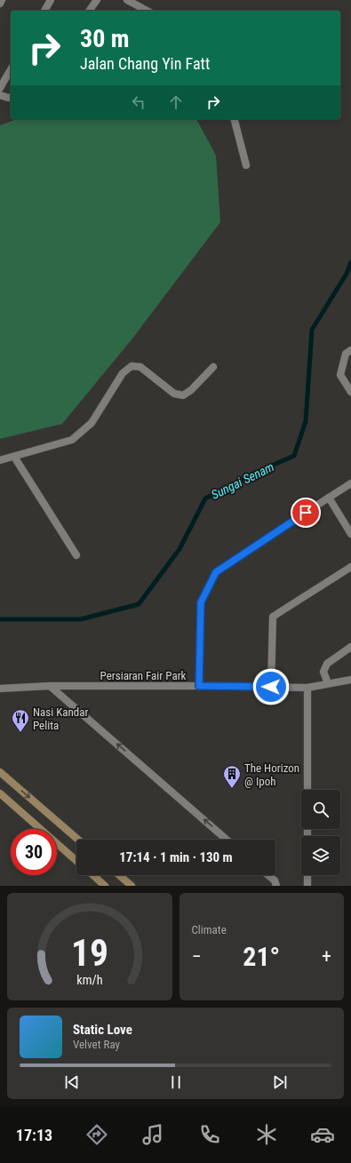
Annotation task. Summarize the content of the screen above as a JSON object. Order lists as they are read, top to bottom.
{
  "streets": {
    "street": ["Persiaran Fair Park"]
  },
  "water": ["Sungai Senam"],
  "places": {
    "restaurant": ["Nasi Kandar Pelita"],
    "building": ["The Horizon @ Ipoh"]
  },
  "page": {
    "turn": ["30 m", "Jalan Chang Yin Fatt"],
    "limit": "30",
    "trip": "17:14 · 1 min · 130 m",
    "tile": "Climate",
    "heat": ["−", "21°", "+"],
    "song": ["Static Love", "Velvet Ray"],
    "tabs": "17:13",
    "gauge": ["19", "km/h"]
  }
}
